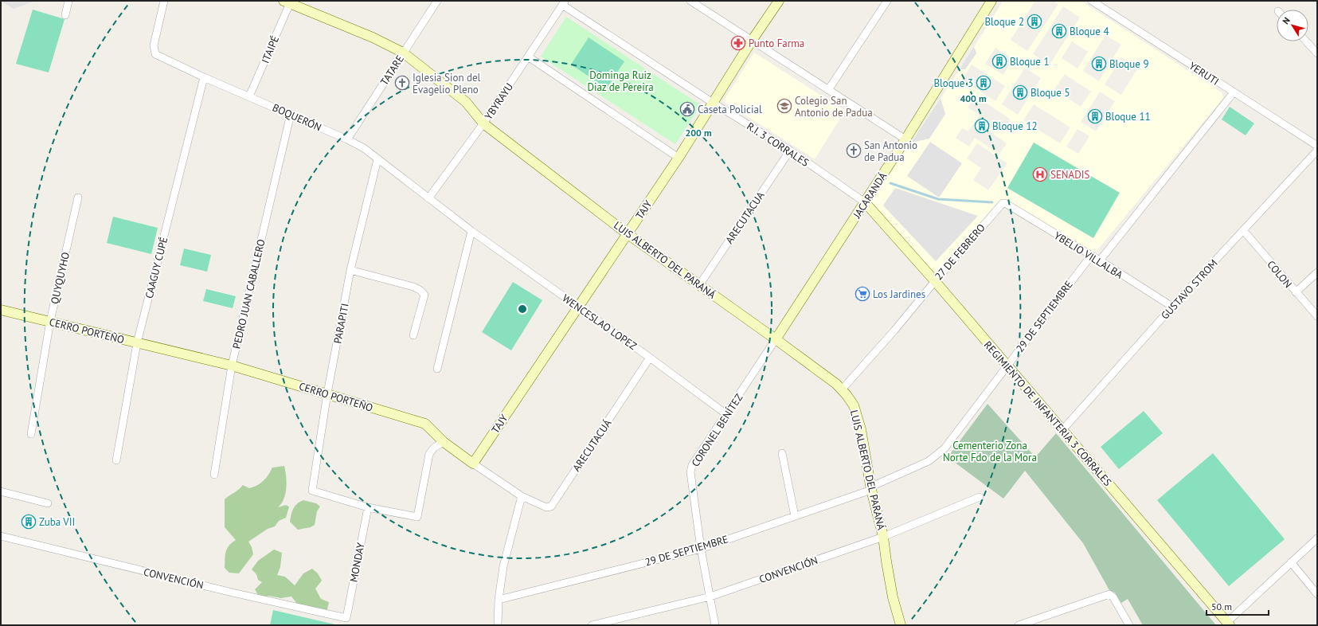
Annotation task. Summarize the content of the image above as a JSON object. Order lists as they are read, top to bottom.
{
  "streets": {
    "street": [
      "ITAIPÉ",
      "TATARE",
      "YERUTI",
      "YBYRAYU",
      "BOQUERÓN",
      "R.I. 3 CORRALES",
      "JACARANDÁ",
      "TAJY",
      "ARECUTACUA",
      "27 DE FEBRERO",
      "YBELIO VILLALBA",
      "LUIS ALBERTO DEL PARANÁ",
      "CAAGUY CUPÉ",
      "COLON",
      "QUYQUYHO",
      "GUSTAVO STROM",
      "PEDRO JUAN CABALLERO",
      "29 DE SEPTIEMBRE",
      "WENCESLAO LOPEZ",
      "PARAPITI",
      "CERRO PORTEÑO",
      "REGIMIENTO DE INFANTERIA 3 CORRALES",
      "CORONEL BENÍTEZ",
      "ARECUTACUÁ",
      "MONDAY",
      "CONVENCIÓN"
    ]
  },
  "crossings": [
    ["ITAIPÉ", "BOQUERÓN"],
    ["ITAIPÉ", "LUIS ALBERTO DEL PARANÁ"],
    ["TATARE", "BOQUERÓN"],
    ["TATARE", "LUIS ALBERTO DEL PARANÁ"],
    ["YBYRAYU", "BOQUERÓN"],
    ["YBYRAYU", "R.I. 3 CORRALES"],
    ["YBYRAYU", "LUIS ALBERTO DEL PARANÁ"],
    ["BOQUERÓN", "CAAGUY CUPÉ"],
    ["BOQUERÓN", "PEDRO JUAN CABALLERO"],
    ["BOQUERÓN", "WENCESLAO LOPEZ"],
    ["BOQUERÓN", "PARAPITI"],
    ["R.I. 3 CORRALES", "JACARANDÁ"],
    ["R.I. 3 CORRALES", "TAJY"],
    ["R.I. 3 CORRALES", "ARECUTACUA"],
    ["R.I. 3 CORRALES", "REGIMIENTO DE INFANTERIA 3 CORRALES"],
    ["JACARANDÁ", "LUIS ALBERTO DEL PARANÁ"],
    ["JACARANDÁ", "REGIMIENTO DE INFANTERIA 3 CORRALES"],
    ["JACARANDÁ", "CORONEL BENÍTEZ"],
    ["TAJY", "LUIS ALBERTO DEL PARANÁ"],
    ["TAJY", "WENCESLAO LOPEZ"],
    ["TAJY", "CERRO PORTEÑO"],
    ["ARECUTACUA", "LUIS ALBERTO DEL PARANÁ"],
    ["27 DE FEBRERO", "YBELIO VILLALBA"],
    ["27 DE FEBRERO", "LUIS ALBERTO DEL PARANÁ"],
    ["27 DE FEBRERO", "REGIMIENTO DE INFANTERIA 3 CORRALES"],
    ["YBELIO VILLALBA", "GUSTAVO STROM"],
    ["YBELIO VILLALBA", "29 DE SEPTIEMBRE"],
    ["LUIS ALBERTO DEL PARANÁ", "29 DE SEPTIEMBRE"],
    ["LUIS ALBERTO DEL PARANÁ", "CORONEL BENÍTEZ"],
    ["LUIS ALBERTO DEL PARANÁ", "CONVENCIÓN"],
    ["CAAGUY CUPÉ", "CERRO PORTEÑO"],
    ["COLON", "GUSTAVO STROM"],
    ["QUYQUYHO", "CERRO PORTEÑO"],
    ["GUSTAVO STROM", "REGIMIENTO DE INFANTERIA 3 CORRALES"],
    ["PEDRO JUAN CABALLERO", "CERRO PORTEÑO"],
    ["29 DE SEPTIEMBRE", "REGIMIENTO DE INFANTERIA 3 CORRALES"],
    ["29 DE SEPTIEMBRE", "CORONEL BENÍTEZ"],
    ["WENCESLAO LOPEZ", "CORONEL BENÍTEZ"],
    ["WENCESLAO LOPEZ", "ARECUTACUÁ"],
    ["PARAPITI", "CERRO PORTEÑO"],
    ["PARAPITI", "MONDAY"],
    ["CERRO PORTEÑO", "ARECUTACUÁ"],
    ["CORONEL BENÍTEZ", "CONVENCIÓN"],
    ["MONDAY", "CONVENCIÓN"]
  ],
  "parks": ["Dominga Ruiz Diaz de Pereira", "Cementerio Zona Norte Fdo de la Mora"],
  "places": {
    "building": [
      "Bloque 2",
      "Bloque 4",
      "Bloque 1",
      "Bloque 9",
      "Bloque 3",
      "Bloque 5",
      "Bloque 11",
      "Bloque 12",
      "Zuba VII"
    ],
    "pharmacy": ["Punto Farma"],
    "church": ["Iglesia Sion del Evagelio Pleno", "San Antonio de Padua"],
    "school or university": ["Colegio San Antonio de Padua"],
    "public building": ["Caseta Policial"],
    "hospital": ["SENADIS"],
    "supermarket": ["Los Jardines"]
  },
  "scale_bar": "50 m",
  "north": "top left",
  "rings": ["400 m", "200 m"]
}
